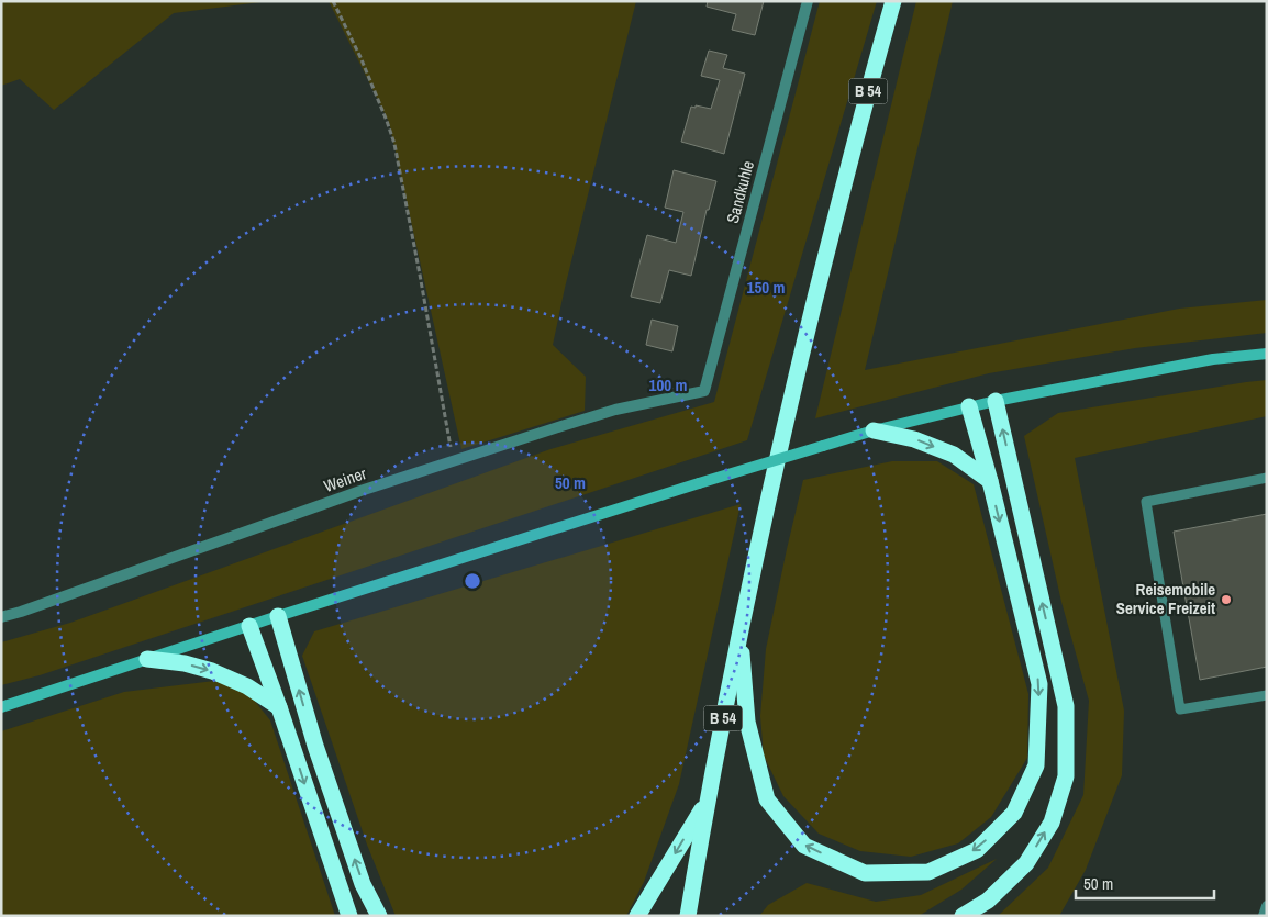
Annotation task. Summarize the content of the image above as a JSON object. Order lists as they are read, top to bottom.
{
  "streets": {
    "highway": ["B 54"],
    "street": ["Sandkuhle", "Weiner"]
  },
  "crossings": [
    ["Sandkuhle", "Weiner"]
  ],
  "places": ["Reisemobile Service Freizeit"],
  "scale_bar": "50 m",
  "rings": ["150 m", "100 m", "50 m"]
}
